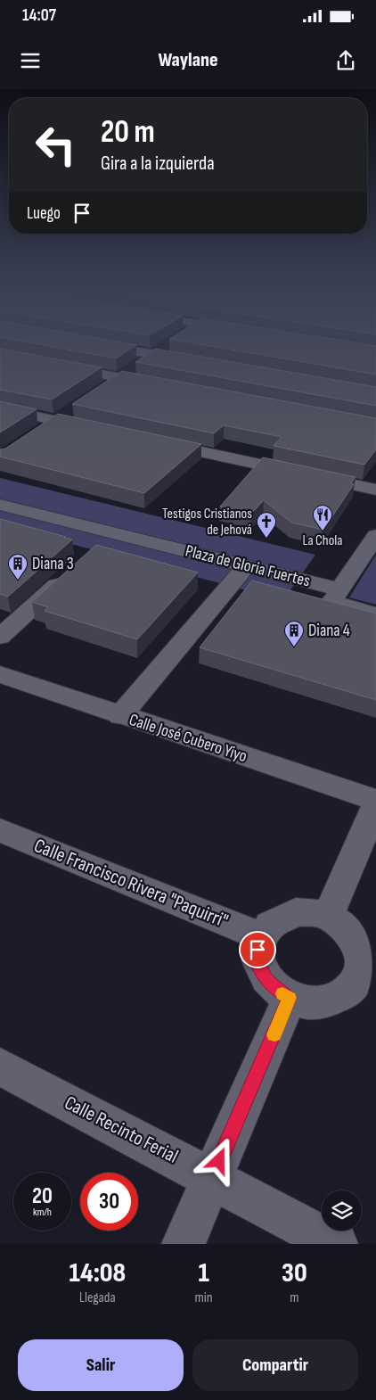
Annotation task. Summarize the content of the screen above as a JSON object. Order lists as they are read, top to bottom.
{
  "streets": {
    "street": [
      "Plaza de Gloria Fuertes",
      "Calle José Cubero Yiyo",
      "Calle Francisco Rivera \"Paquirri\"",
      "Calle Recinto Ferial"
    ]
  },
  "places": {
    "restaurant": ["La Chola"],
    "church": ["Testigos Cristianos de Jehová"],
    "building": ["Diana 3", "Diana 4"]
  },
  "page": {
    "status": "14:07",
    "header": "Waylane",
    "turn": ["20 m", "Gira a la izquierda"],
    "then": "Luego",
    "speed": "20 km/h",
    "limit": "30",
    "eta": [
      "14:08",
      "Llegada",
      "1",
      "min",
      "30",
      "m"
    ],
    "buttons": ["Salir", "Compartir"]
  }
}
